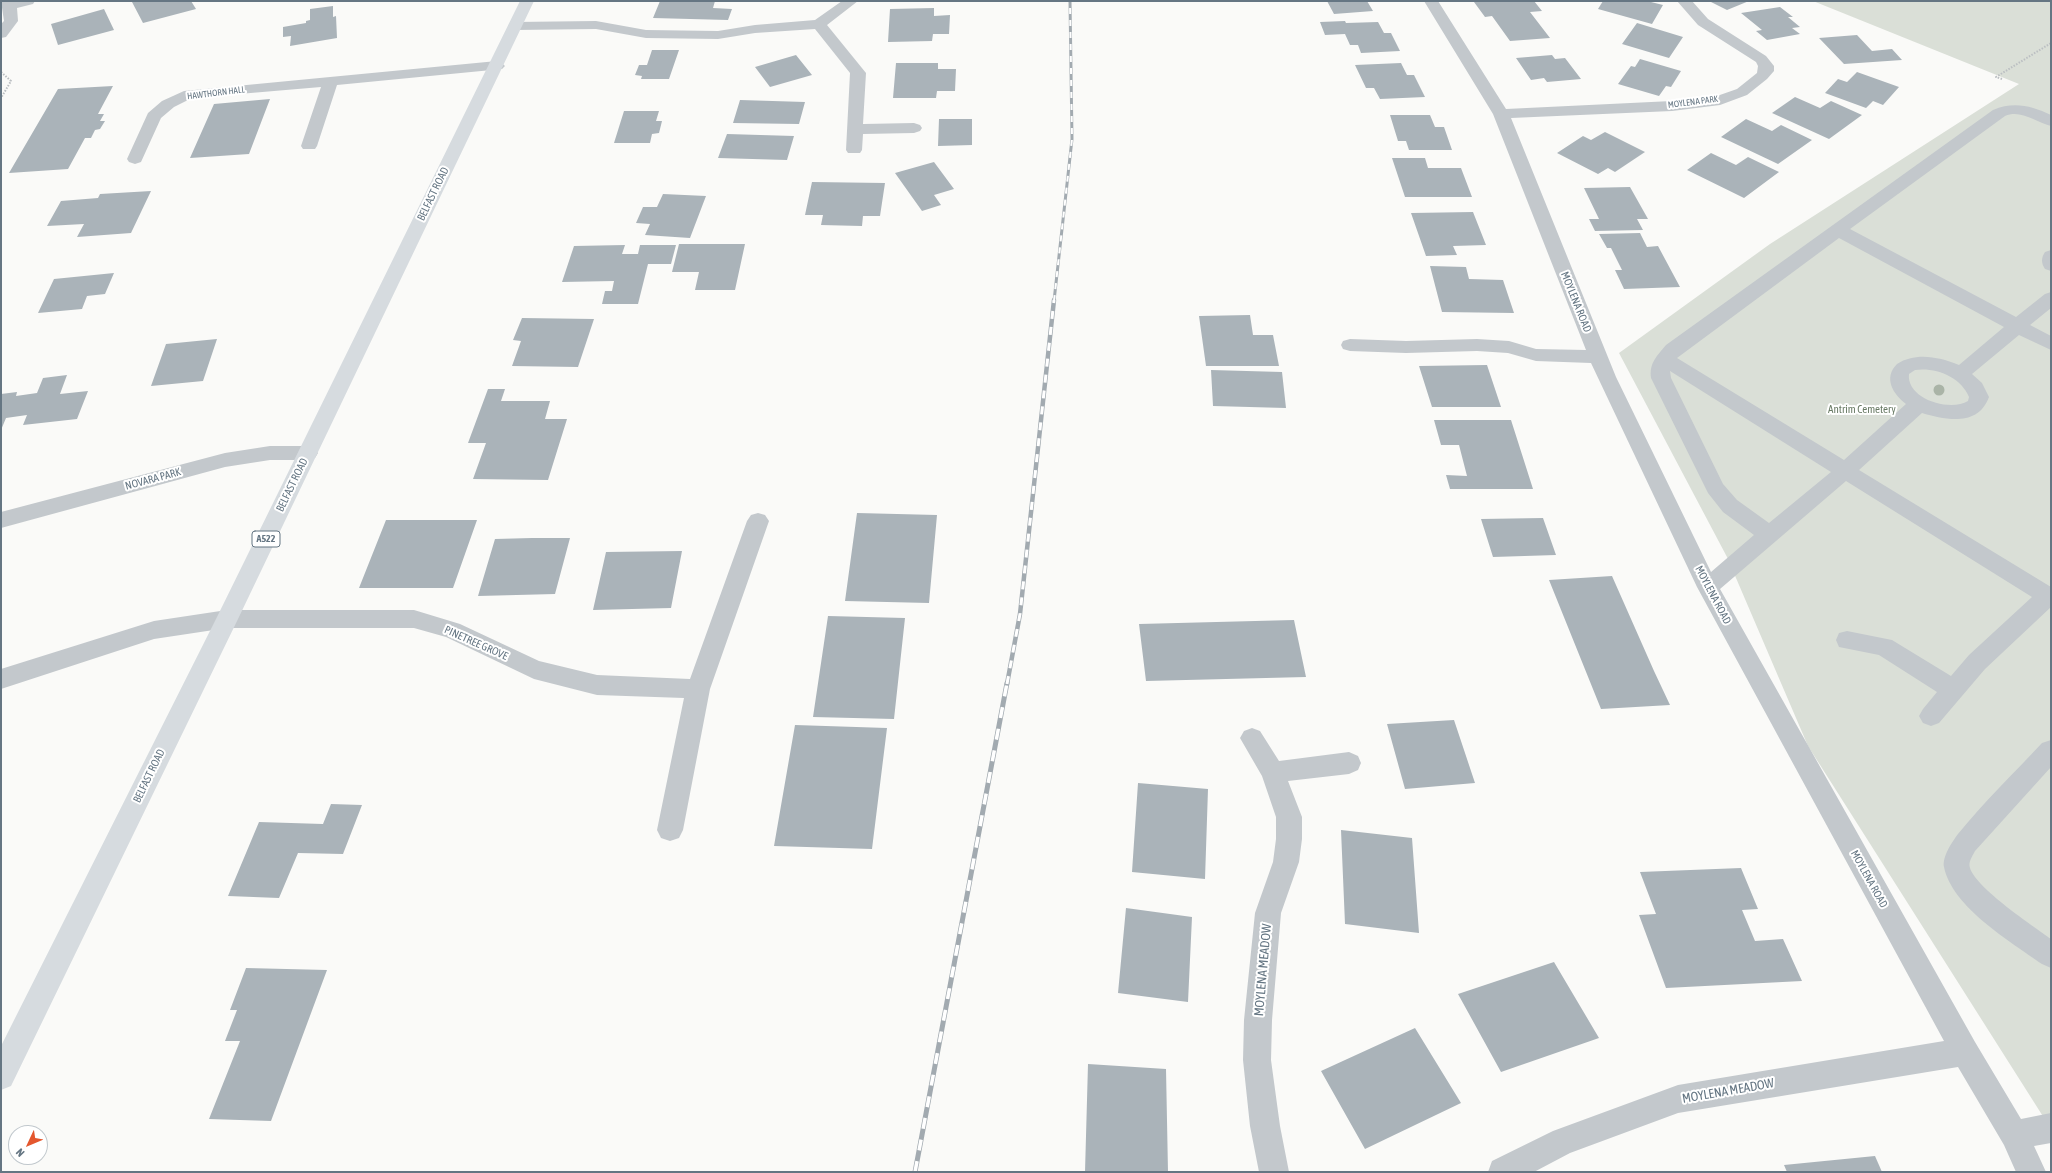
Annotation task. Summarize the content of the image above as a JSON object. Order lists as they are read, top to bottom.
{
  "streets": {
    "main road": ["BELFAST ROAD", "A522"],
    "street": [
      "HAWTHORN HALL",
      "MOYLENA PARK",
      "MOYLENA ROAD",
      "NOVARA PARK",
      "PINETREE GROVE",
      "MOYLENA MEADOW"
    ]
  },
  "crossings": [
    ["HAWTHORN HALL", "BELFAST ROAD"],
    ["MOYLENA PARK", "MOYLENA ROAD"],
    ["BELFAST ROAD", "NOVARA PARK"],
    ["BELFAST ROAD", "PINETREE GROVE"],
    ["MOYLENA ROAD", "MOYLENA MEADOW"]
  ],
  "parks": ["Antrim Cemetery"],
  "north": "bottom left"
}
